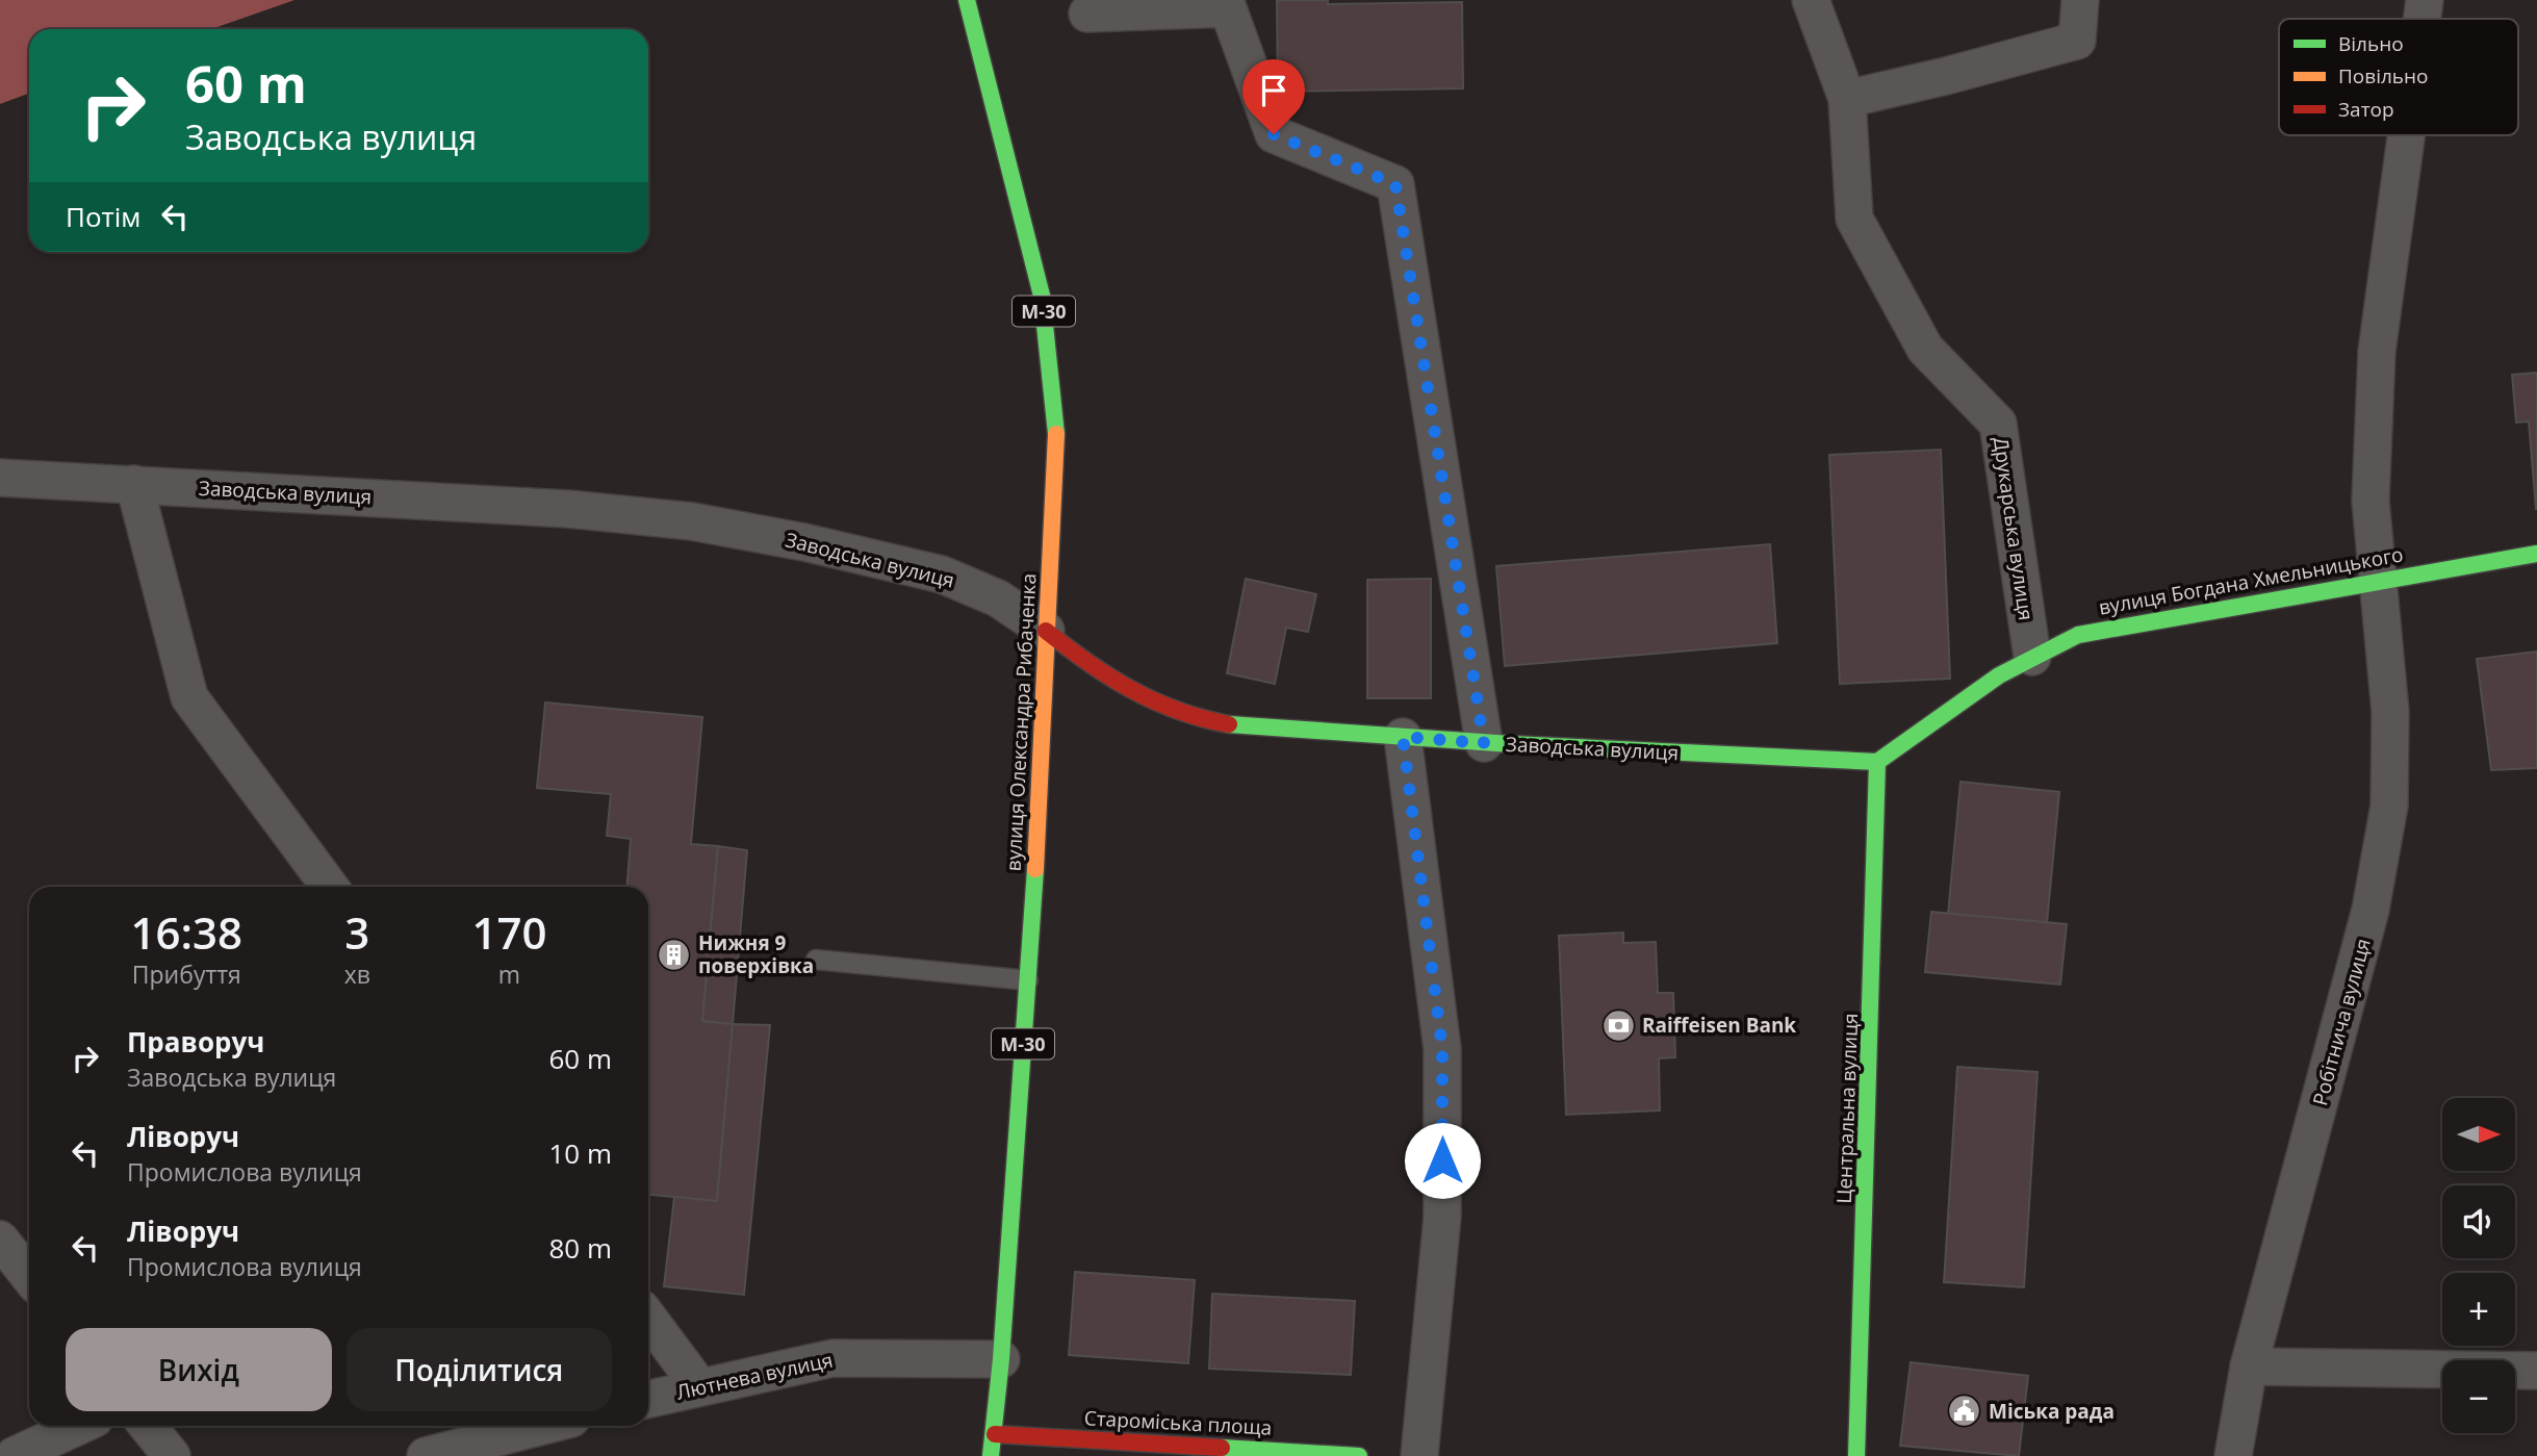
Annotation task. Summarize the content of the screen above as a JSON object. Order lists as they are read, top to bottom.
{
  "streets": {
    "main road": [
      "М-30",
      "Заводська вулиця",
      "вулиця Богдана Хмельницького",
      "вулиця Олександра Рибаченка",
      "Центральна вулиця",
      "Староміська площа"
    ],
    "street": ["Друкарська вулиця", "Робітнича вулиця", "Лютнева вулиця"]
  },
  "crossings": [
    ["Заводська вулиця", "вулиця Богдана Хмельницького"],
    ["Заводська вулиця", "вулиця Олександра Рибаченка"],
    ["Заводська вулиця", "Центральна вулиця"],
    ["Друкарська вулиця", "вулиця Богдана Хмельницького"],
    ["вулиця Богдана Хмельницького", "Робітнича вулиця"],
    ["вулиця Богдана Хмельницького", "Центральна вулиця"],
    ["вулиця Олександра Рибаченка", "Лютнева вулиця"],
    ["вулиця Олександра Рибаченка", "Староміська площа"]
  ],
  "places": {
    "building": ["Нижня 9 поверхівка"],
    "bank": ["Raiffeisen Bank"],
    "public building": ["Міська рада"]
  },
  "legend": ["Вільно", "Повільно", "Затор"],
  "north": "right",
  "page": {
    "turn": ["60 m", "Заводська вулиця"],
    "then": "Потім",
    "eta": [
      "16:38",
      "Прибуття",
      "3",
      "хв",
      "170",
      "m"
    ],
    "list": [
      {
        "name": "Праворуч",
        "note": "Заводська вулиця",
        "value": "60 m"
      },
      {
        "name": "Ліворуч",
        "note": "Промислова вулиця",
        "value": "10 m"
      },
      {
        "name": "Ліворуч",
        "note": "Промислова вулиця",
        "value": "80 m"
      }
    ],
    "map_buttons": ["+", "−"],
    "buttons": ["Вихід", "Поділитися"]
  }
}
